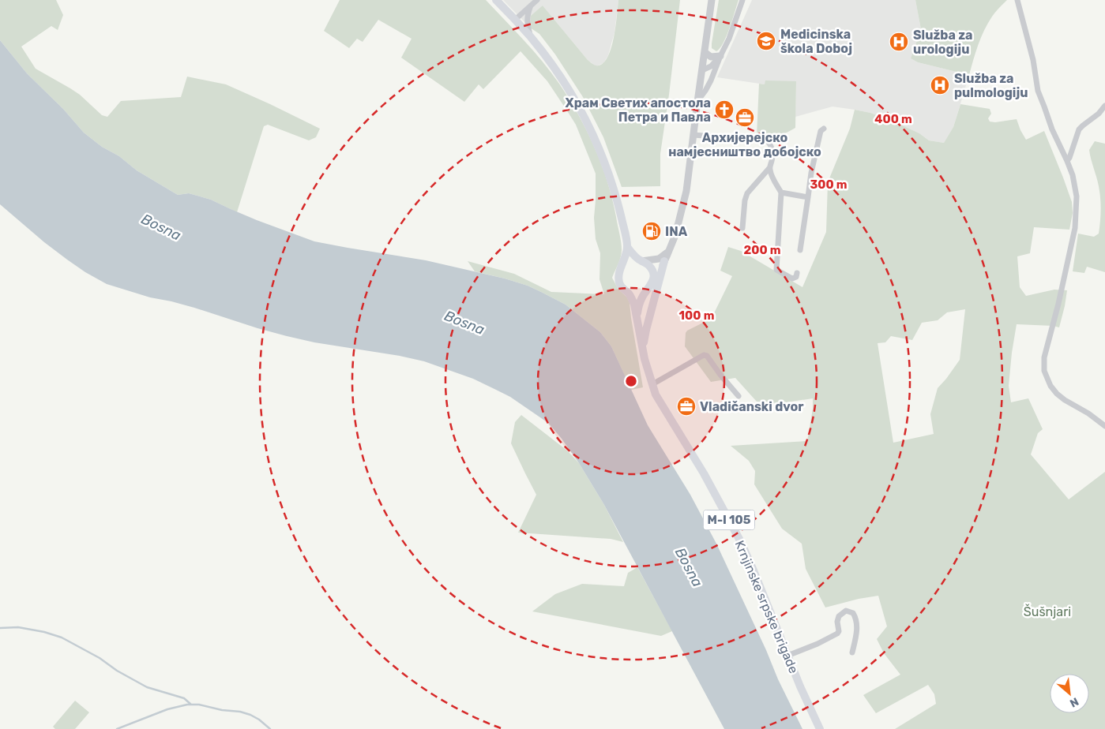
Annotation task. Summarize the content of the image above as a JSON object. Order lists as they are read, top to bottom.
{
  "streets": {
    "main road": ["M-I 105", "Krnjinske srpske brigade"]
  },
  "crossings": [
    ["M-I 105", "Krnjinske srpske brigade"]
  ],
  "water": ["Bosna"],
  "parks": ["Šušnjari"],
  "places": {
    "school or university": ["Medicinska škola Doboj"],
    "hospital": ["Služba za urologiju", "Služba za pulmologiju"],
    "church": ["Храм Светих апостола Петра и Павла"],
    "office": ["Архијерејско намјесништво добојско", "Vladičanski dvor"],
    "fuel station": ["INA"]
  },
  "north": "bottom right",
  "rings": [
    "400 m",
    "300 m",
    "200 m",
    "100 m"
  ]
}
